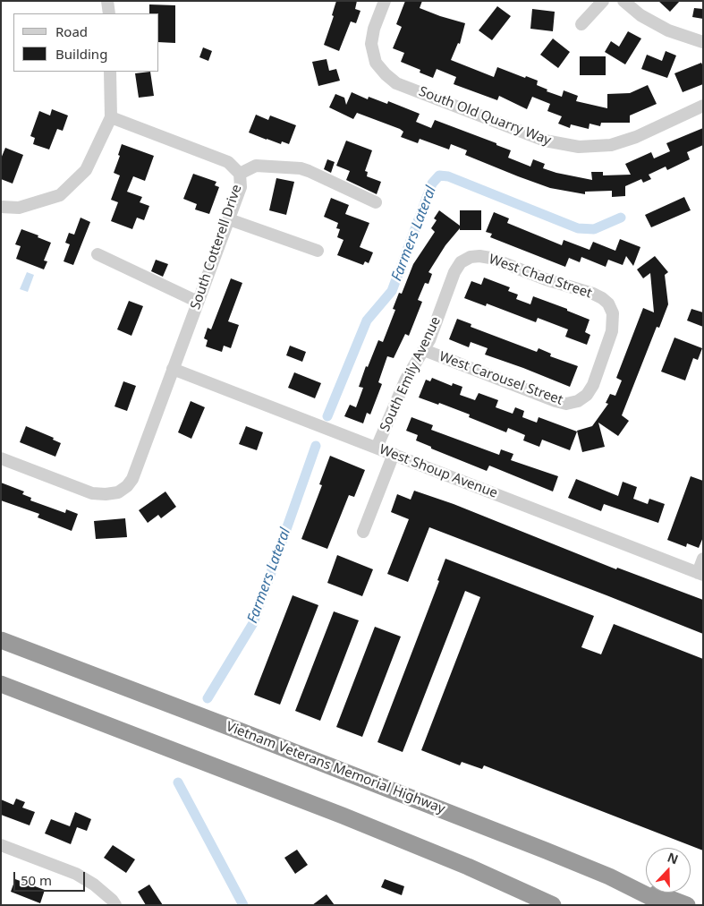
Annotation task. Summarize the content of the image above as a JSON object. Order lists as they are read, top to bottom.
{
  "streets": {
    "highway": ["Vietnam Veterans Memorial Highway"],
    "street": [
      "South Old Quarry Way",
      "South Cotterell Drive",
      "West Chad Street",
      "South Emily Avenue",
      "West Carousel Street",
      "West Shoup Avenue"
    ]
  },
  "crossings": [
    ["South Cotterell Drive", "West Shoup Avenue"],
    ["West Chad Street", "South Emily Avenue"],
    ["West Chad Street", "West Carousel Street"],
    ["South Emily Avenue", "West Carousel Street"],
    ["South Emily Avenue", "West Shoup Avenue"]
  ],
  "water": ["Farmers Lateral"],
  "legend": ["Road", "Building"],
  "scale_bar": "50 m",
  "north": "top"
}
